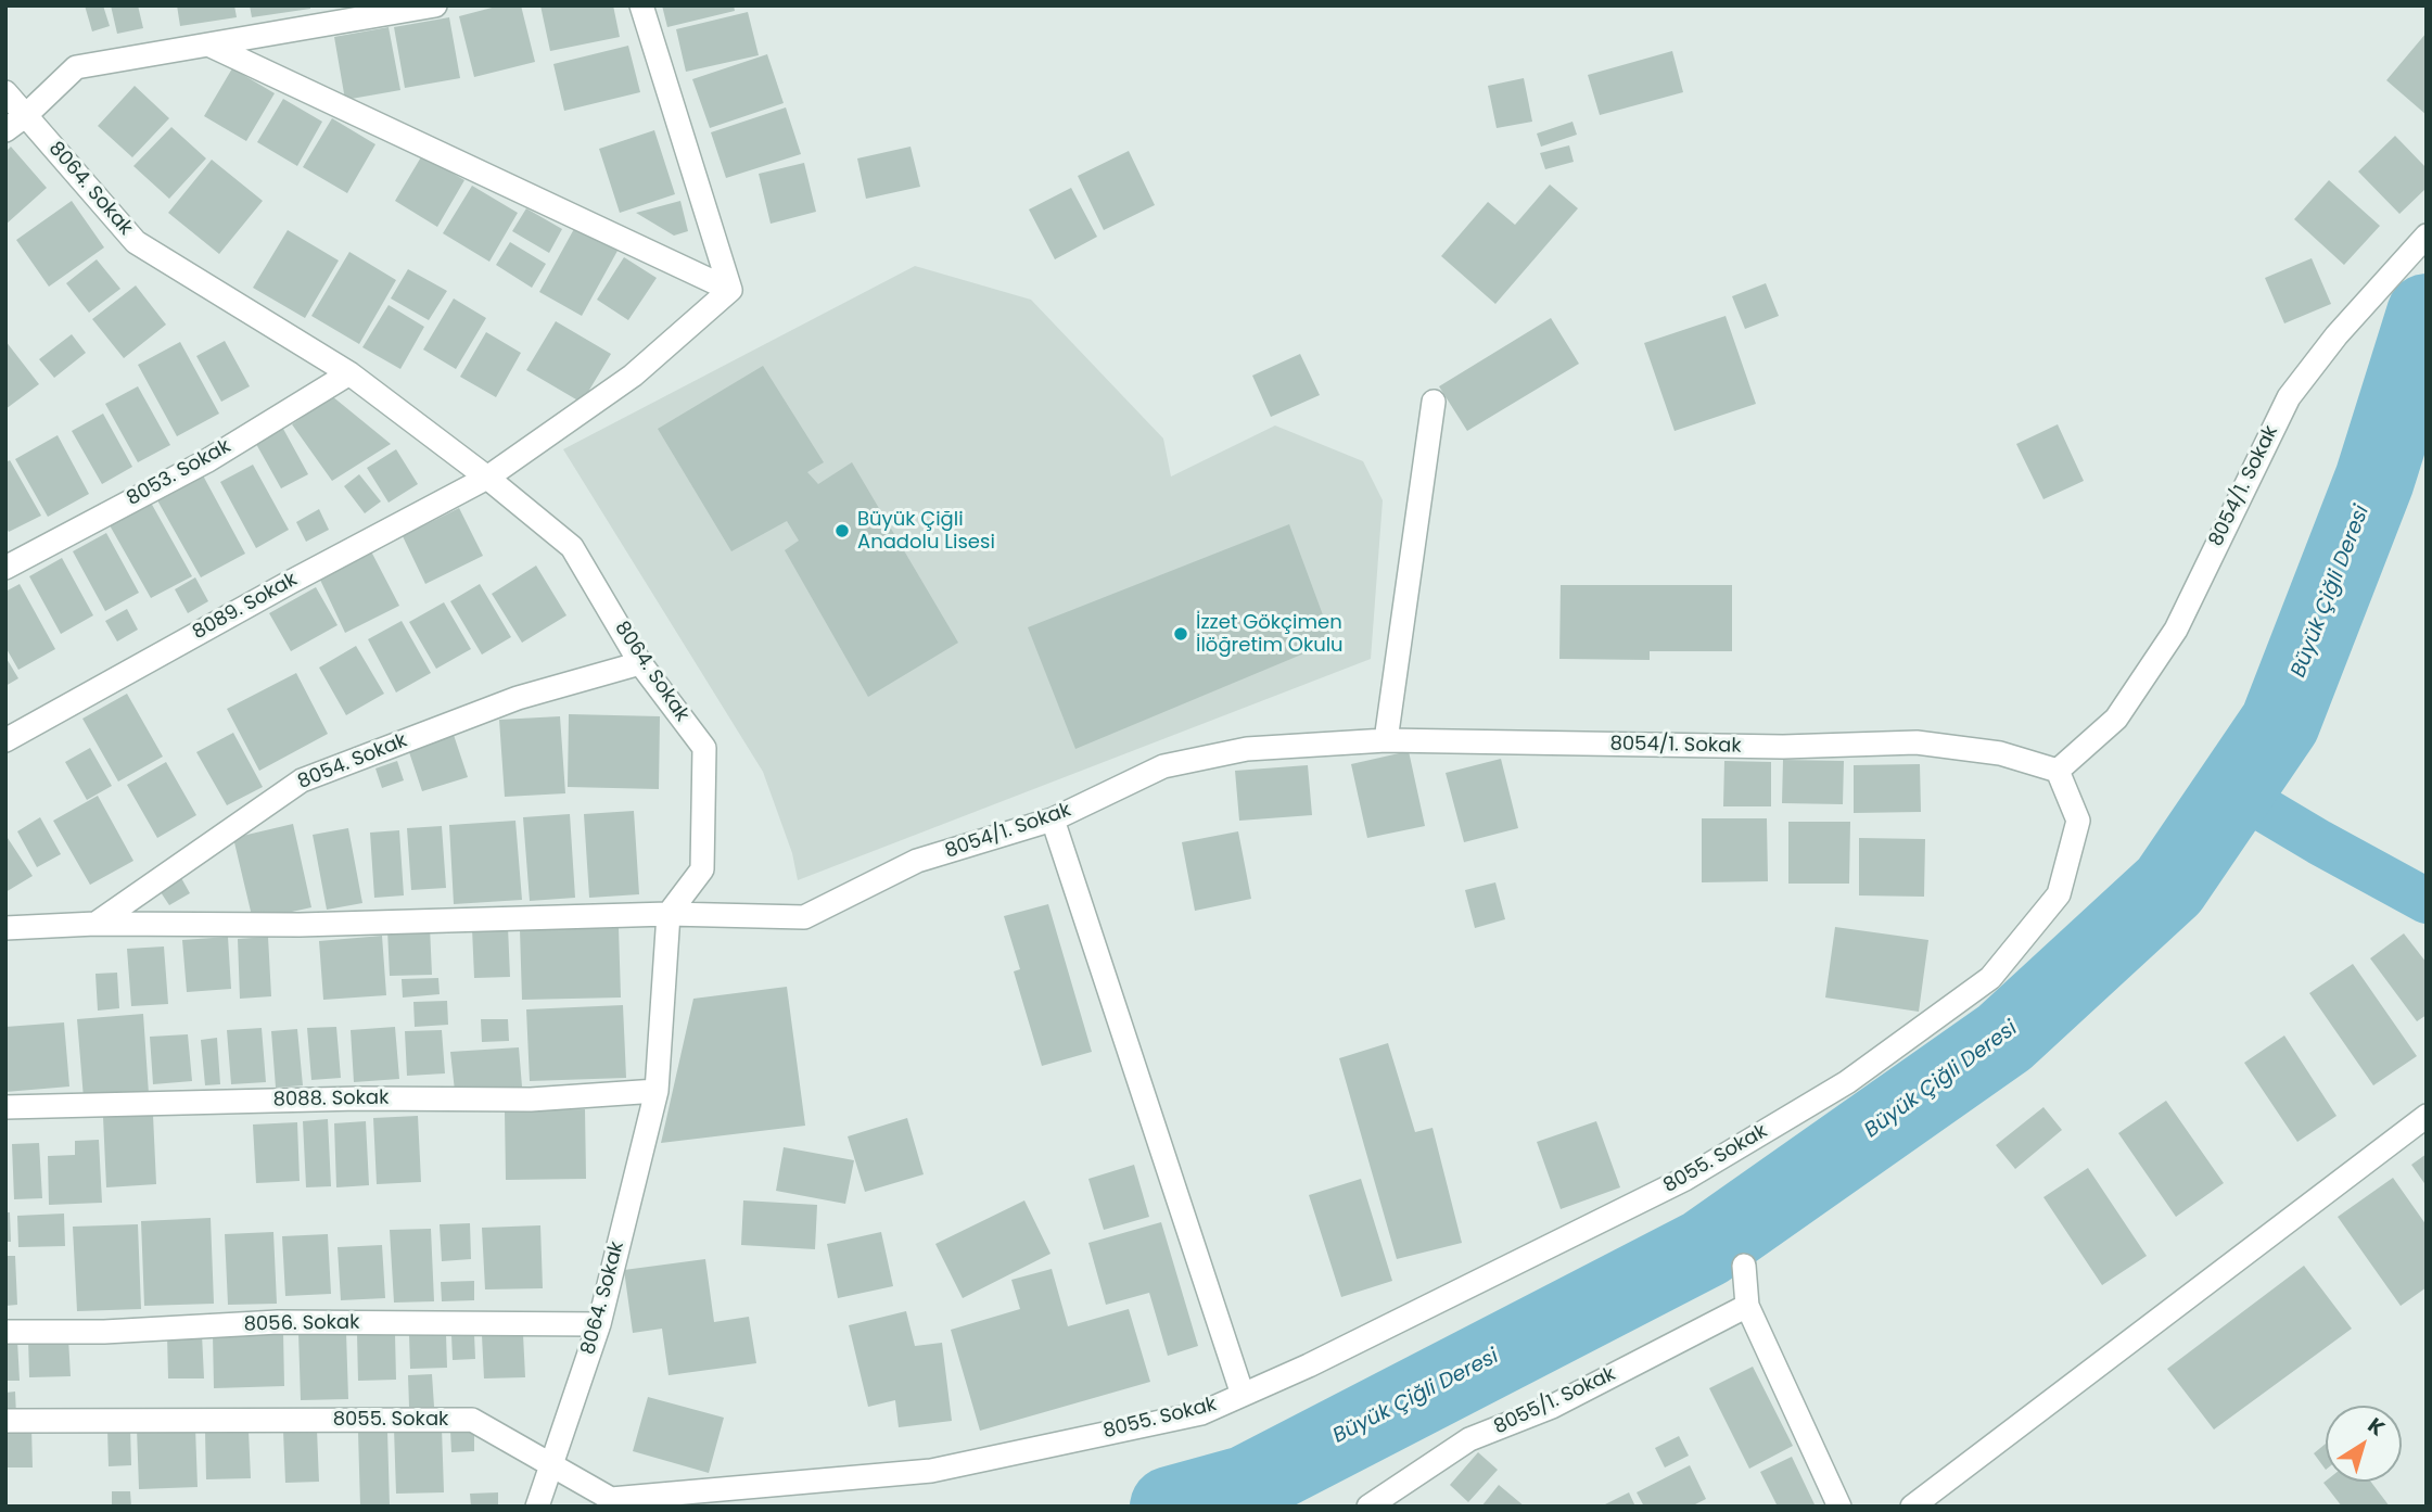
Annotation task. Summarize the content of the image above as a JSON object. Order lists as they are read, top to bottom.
{
  "streets": {
    "street": [
      "8064. Sokak",
      "8053. Sokak",
      "8054/1. Sokak",
      "8089. Sokak",
      "8054. Sokak",
      "8088. Sokak",
      "8055. Sokak",
      "8056. Sokak",
      "8055/1. Sokak"
    ]
  },
  "crossings": [
    ["8064. Sokak", "8053. Sokak"],
    ["8064. Sokak", "8054/1. Sokak"],
    ["8064. Sokak", "8089. Sokak"],
    ["8064. Sokak", "8054. Sokak"],
    ["8064. Sokak", "8088. Sokak"],
    ["8064. Sokak", "8055. Sokak"],
    ["8064. Sokak", "8056. Sokak"],
    ["8054/1. Sokak", "8054. Sokak"],
    ["8054/1. Sokak", "8055. Sokak"]
  ],
  "water": ["Büyük Çiğli Deresi"],
  "places": ["Büyük Çiğli Anadolu Lisesi", "İzzet Gökçimen İlöğretim Okulu"],
  "north": "top right"
}
